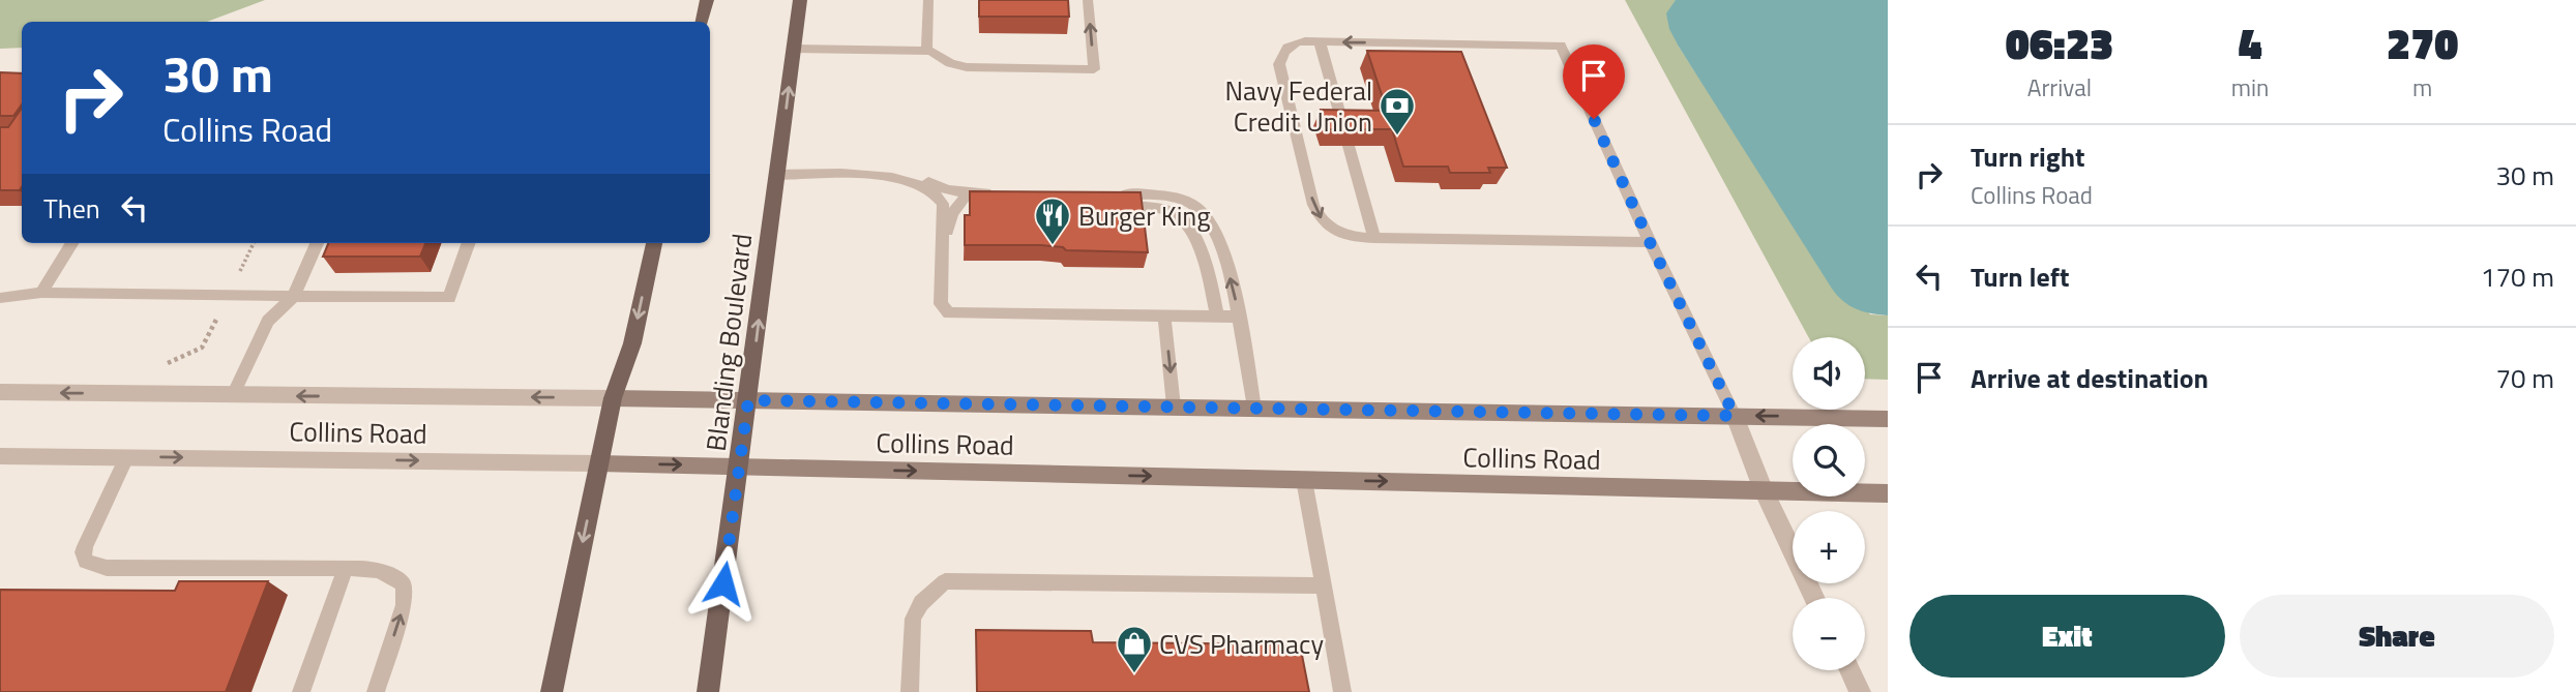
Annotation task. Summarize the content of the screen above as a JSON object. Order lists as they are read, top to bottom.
{
  "streets": {
    "main road": ["Blanding Boulevard", "Collins Road"]
  },
  "crossings": [
    ["Blanding Boulevard", "Collins Road"]
  ],
  "places": {
    "bank": ["Navy Federal Credit Union"],
    "restaurant": ["Burger King"],
    "shop": ["CVS Pharmacy"]
  },
  "page": {
    "eta": [
      "06:23",
      "Arrival",
      "4",
      "min",
      "270",
      "m"
    ],
    "turn": ["30 m", "Collins Road"],
    "list": [
      {
        "name": "Turn right",
        "note": "Collins Road",
        "value": "30 m"
      },
      {
        "name": "Turn left",
        "value": "170 m"
      },
      {
        "name": "Arrive at destination",
        "value": "70 m"
      }
    ],
    "then": "Then",
    "map_buttons": ["+", "−"],
    "buttons": ["Exit", "Share"]
  }
}
